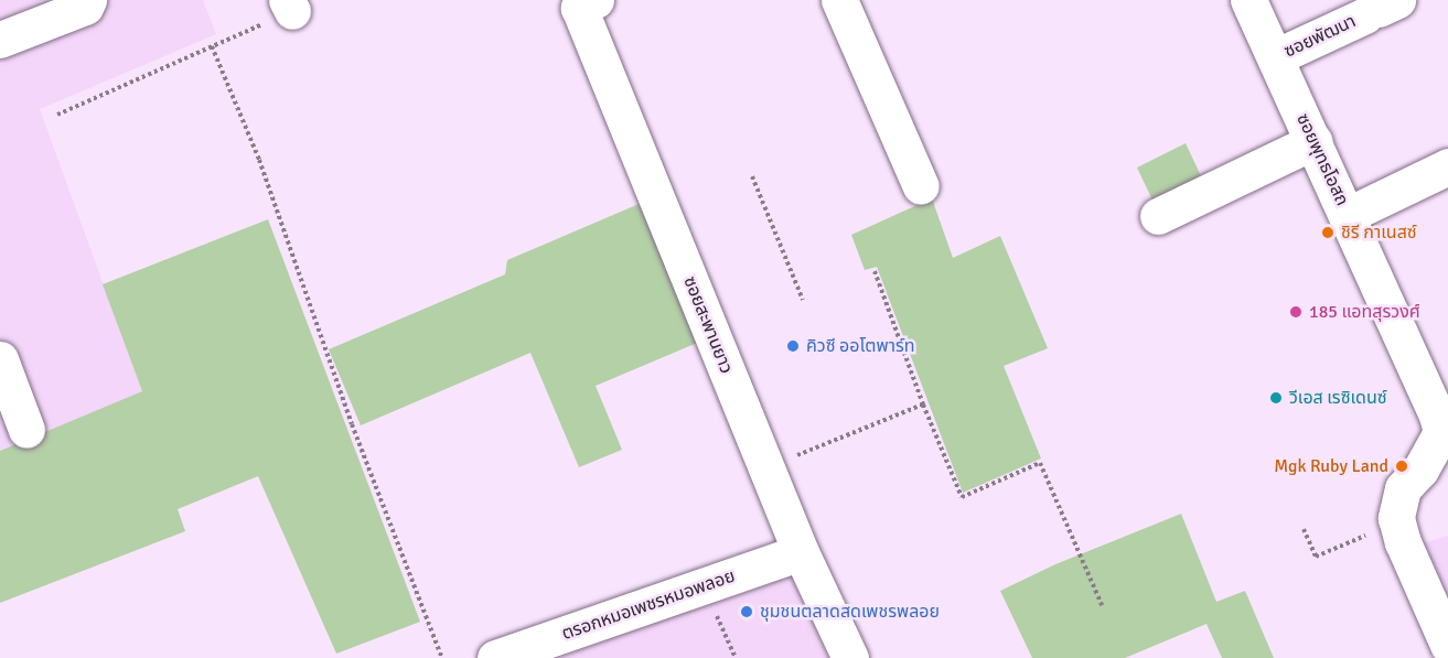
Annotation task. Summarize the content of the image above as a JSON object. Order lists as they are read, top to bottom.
{
  "streets": {
    "street": [
      "ซอยพัฒนา",
      "ซอยพุทธโอสถ",
      "ซอยสะพานยาว",
      "ตรอกหมอเพชรหมอพลอย"
    ]
  },
  "crossings": [
    ["ซอยพัฒนา", "ซอยพุทธโอสถ"],
    ["ซอยสะพานยาว", "ตรอกหมอเพชรหมอพลอย"]
  ],
  "places": [
    "ชิรี กาเนสซ์",
    "185 แอทสุรวงศ์",
    "คิวซี ออโตพาร์ท",
    "วีเอส เรซิเดนซ์",
    "Mgk Ruby Land",
    "ชุมชนตลาดสดเพชรพลอย"
  ]
}
